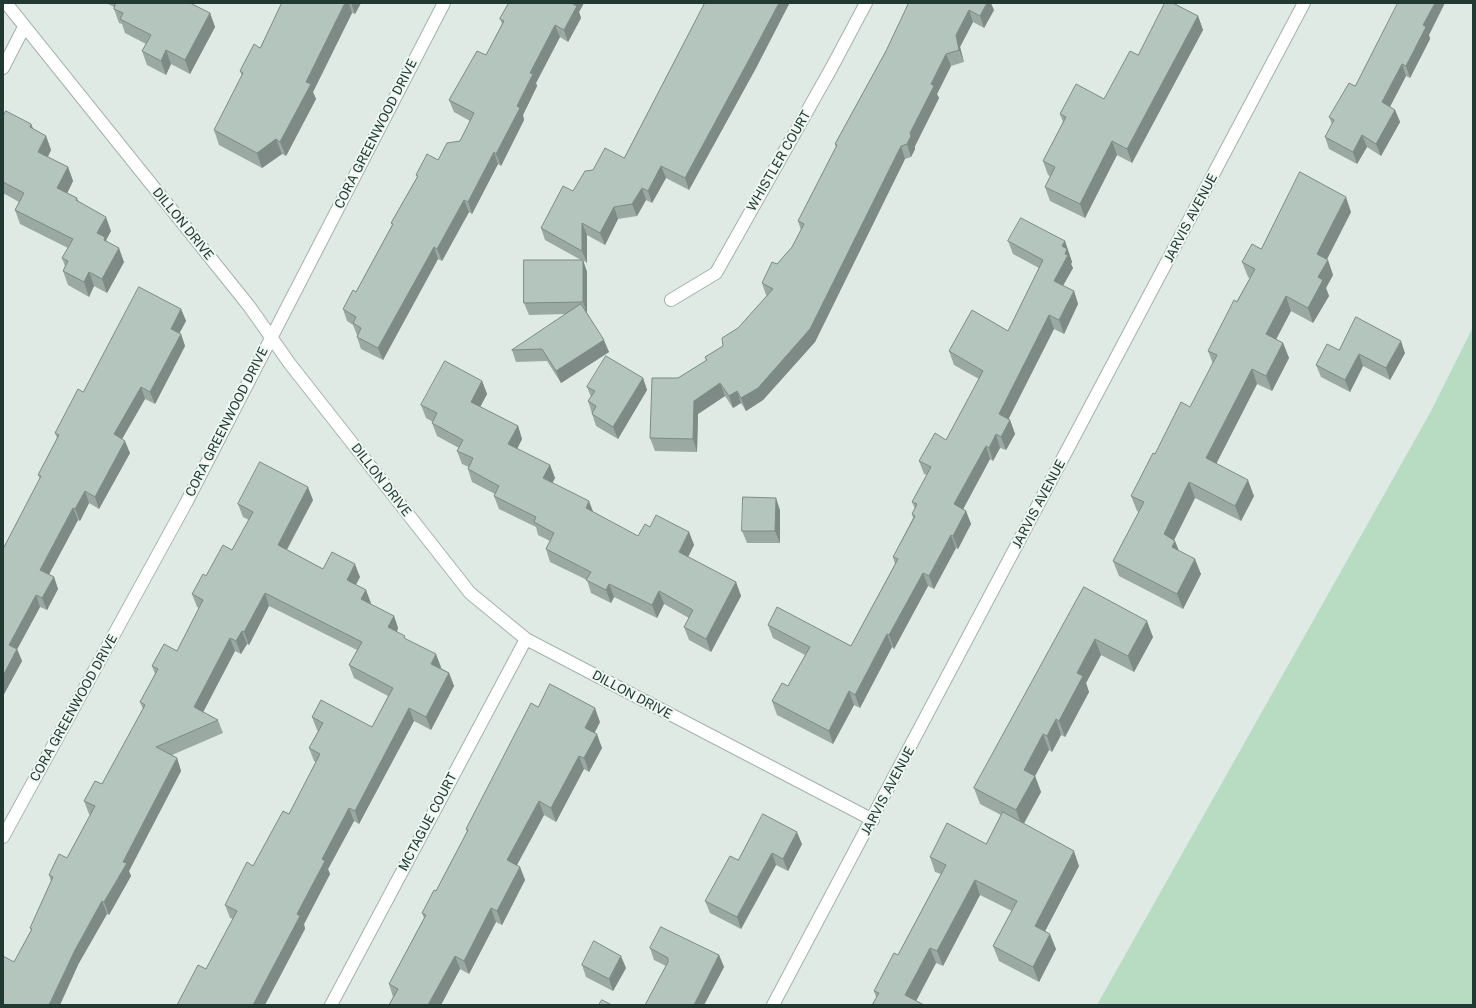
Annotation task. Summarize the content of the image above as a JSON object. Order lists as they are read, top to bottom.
{
  "streets": {
    "street": [
      "CORA GREENWOOD DRIVE",
      "WHISTLER COURT",
      "JARVIS AVENUE",
      "DILLON DRIVE",
      "MCTAGUE COURT"
    ]
  },
  "crossings": [
    ["CORA GREENWOOD DRIVE", "DILLON DRIVE"],
    ["JARVIS AVENUE", "DILLON DRIVE"],
    ["DILLON DRIVE", "MCTAGUE COURT"]
  ]
}
